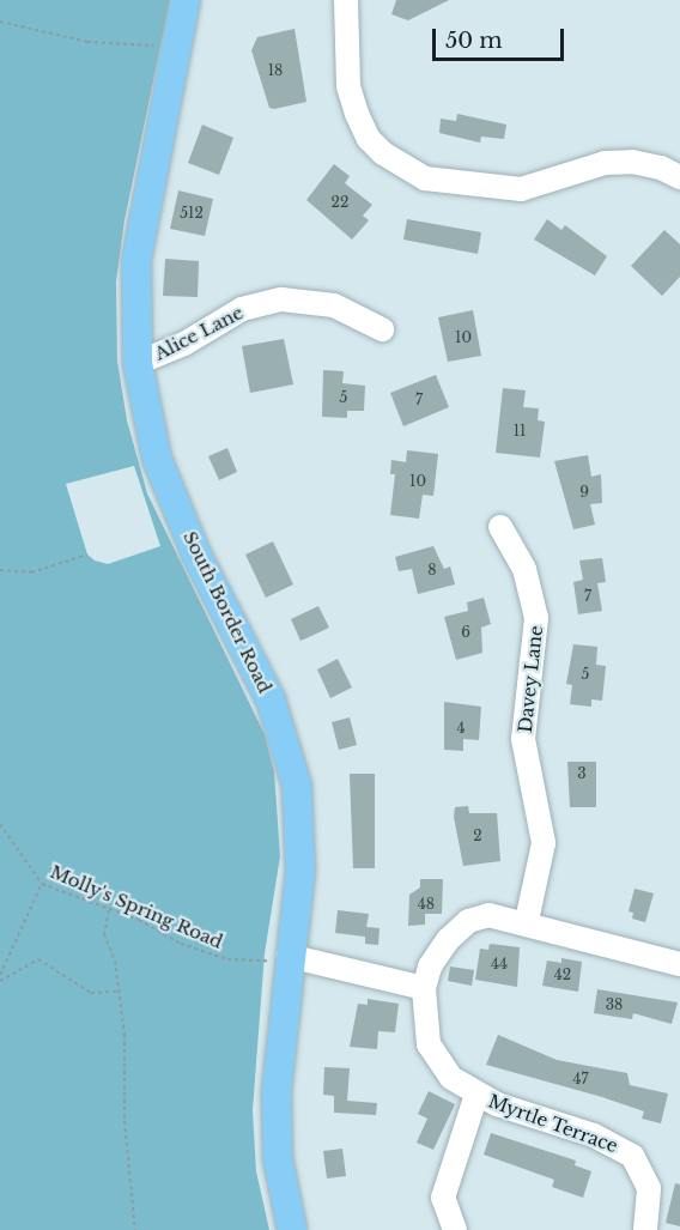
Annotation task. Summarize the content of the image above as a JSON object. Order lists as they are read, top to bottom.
{
  "streets": {
    "main road": ["South Border Road"],
    "street": ["Alice Lane", "Davey Lane", "Myrtle Terrace"],
    "path": ["Molly's Spring Road"]
  },
  "crossings": [
    ["Alice Lane", "South Border Road"],
    ["South Border Road", "Molly's Spring Road"]
  ],
  "house_numbers": [
    "18",
    "22",
    "512",
    "10",
    "5",
    "7",
    "11",
    "10",
    "9",
    "8",
    "7",
    "6",
    "5",
    "4",
    "3",
    "2",
    "48",
    "44",
    "42",
    "38",
    "47"
  ],
  "scale_bar": "50 m"
}
